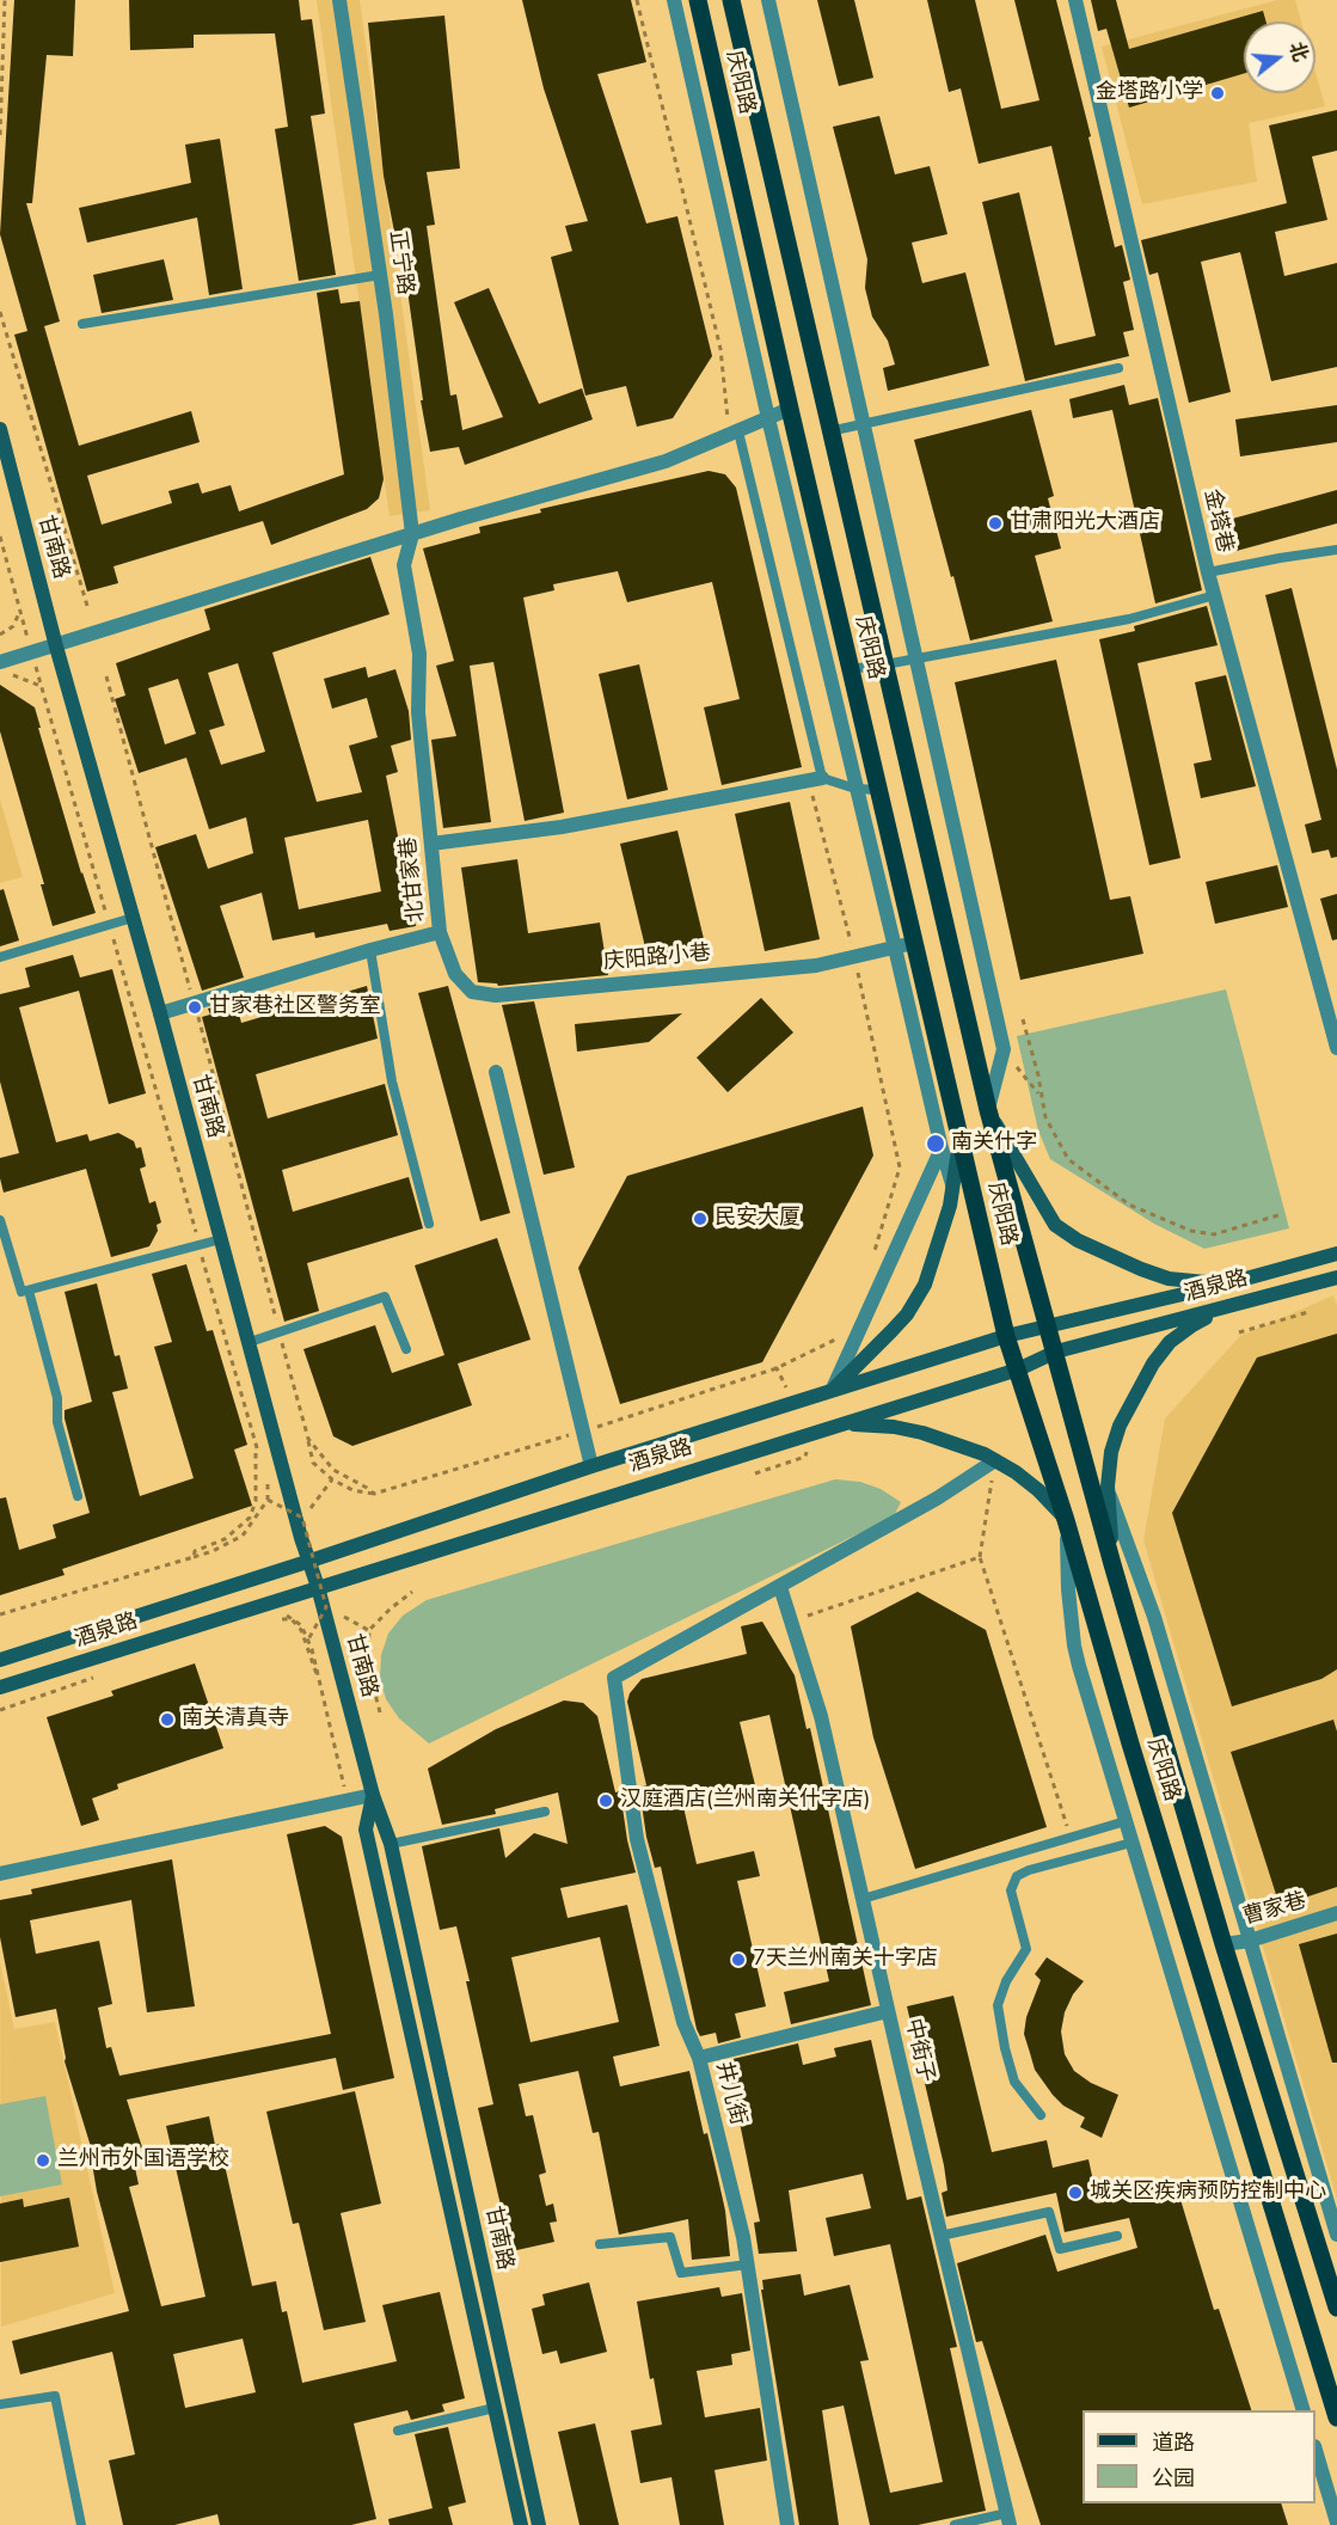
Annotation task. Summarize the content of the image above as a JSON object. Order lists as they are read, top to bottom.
{
  "streets": {
    "main road": ["庆阳路", "甘南路", "酒泉路"],
    "street": [
      "正宁路",
      "金塔巷",
      "北甘家巷",
      "庆阳路小巷",
      "曹家巷",
      "中街子",
      "井儿街"
    ]
  },
  "crossings": [
    ["庆阳路", "庆阳路小巷"],
    ["庆阳路", "酒泉路"],
    ["庆阳路", "曹家巷"],
    ["正宁路", "北甘家巷"],
    ["甘南路", "北甘家巷"],
    ["甘南路", "酒泉路"],
    ["北甘家巷", "庆阳路小巷"],
    ["中街子", "井儿街"]
  ],
  "places": [
    "金塔路小学",
    "甘肃阳光大酒店",
    "甘家巷社区警务室",
    "南关什字",
    "民安大厦",
    "南关清真寺",
    "汉庭酒店(兰州南关什字店)",
    "7天兰州南关十字店",
    "兰州市外国语学校",
    "城关区疾病预防控制中心"
  ],
  "legend": ["道路", "公园"],
  "north": "right"
}
